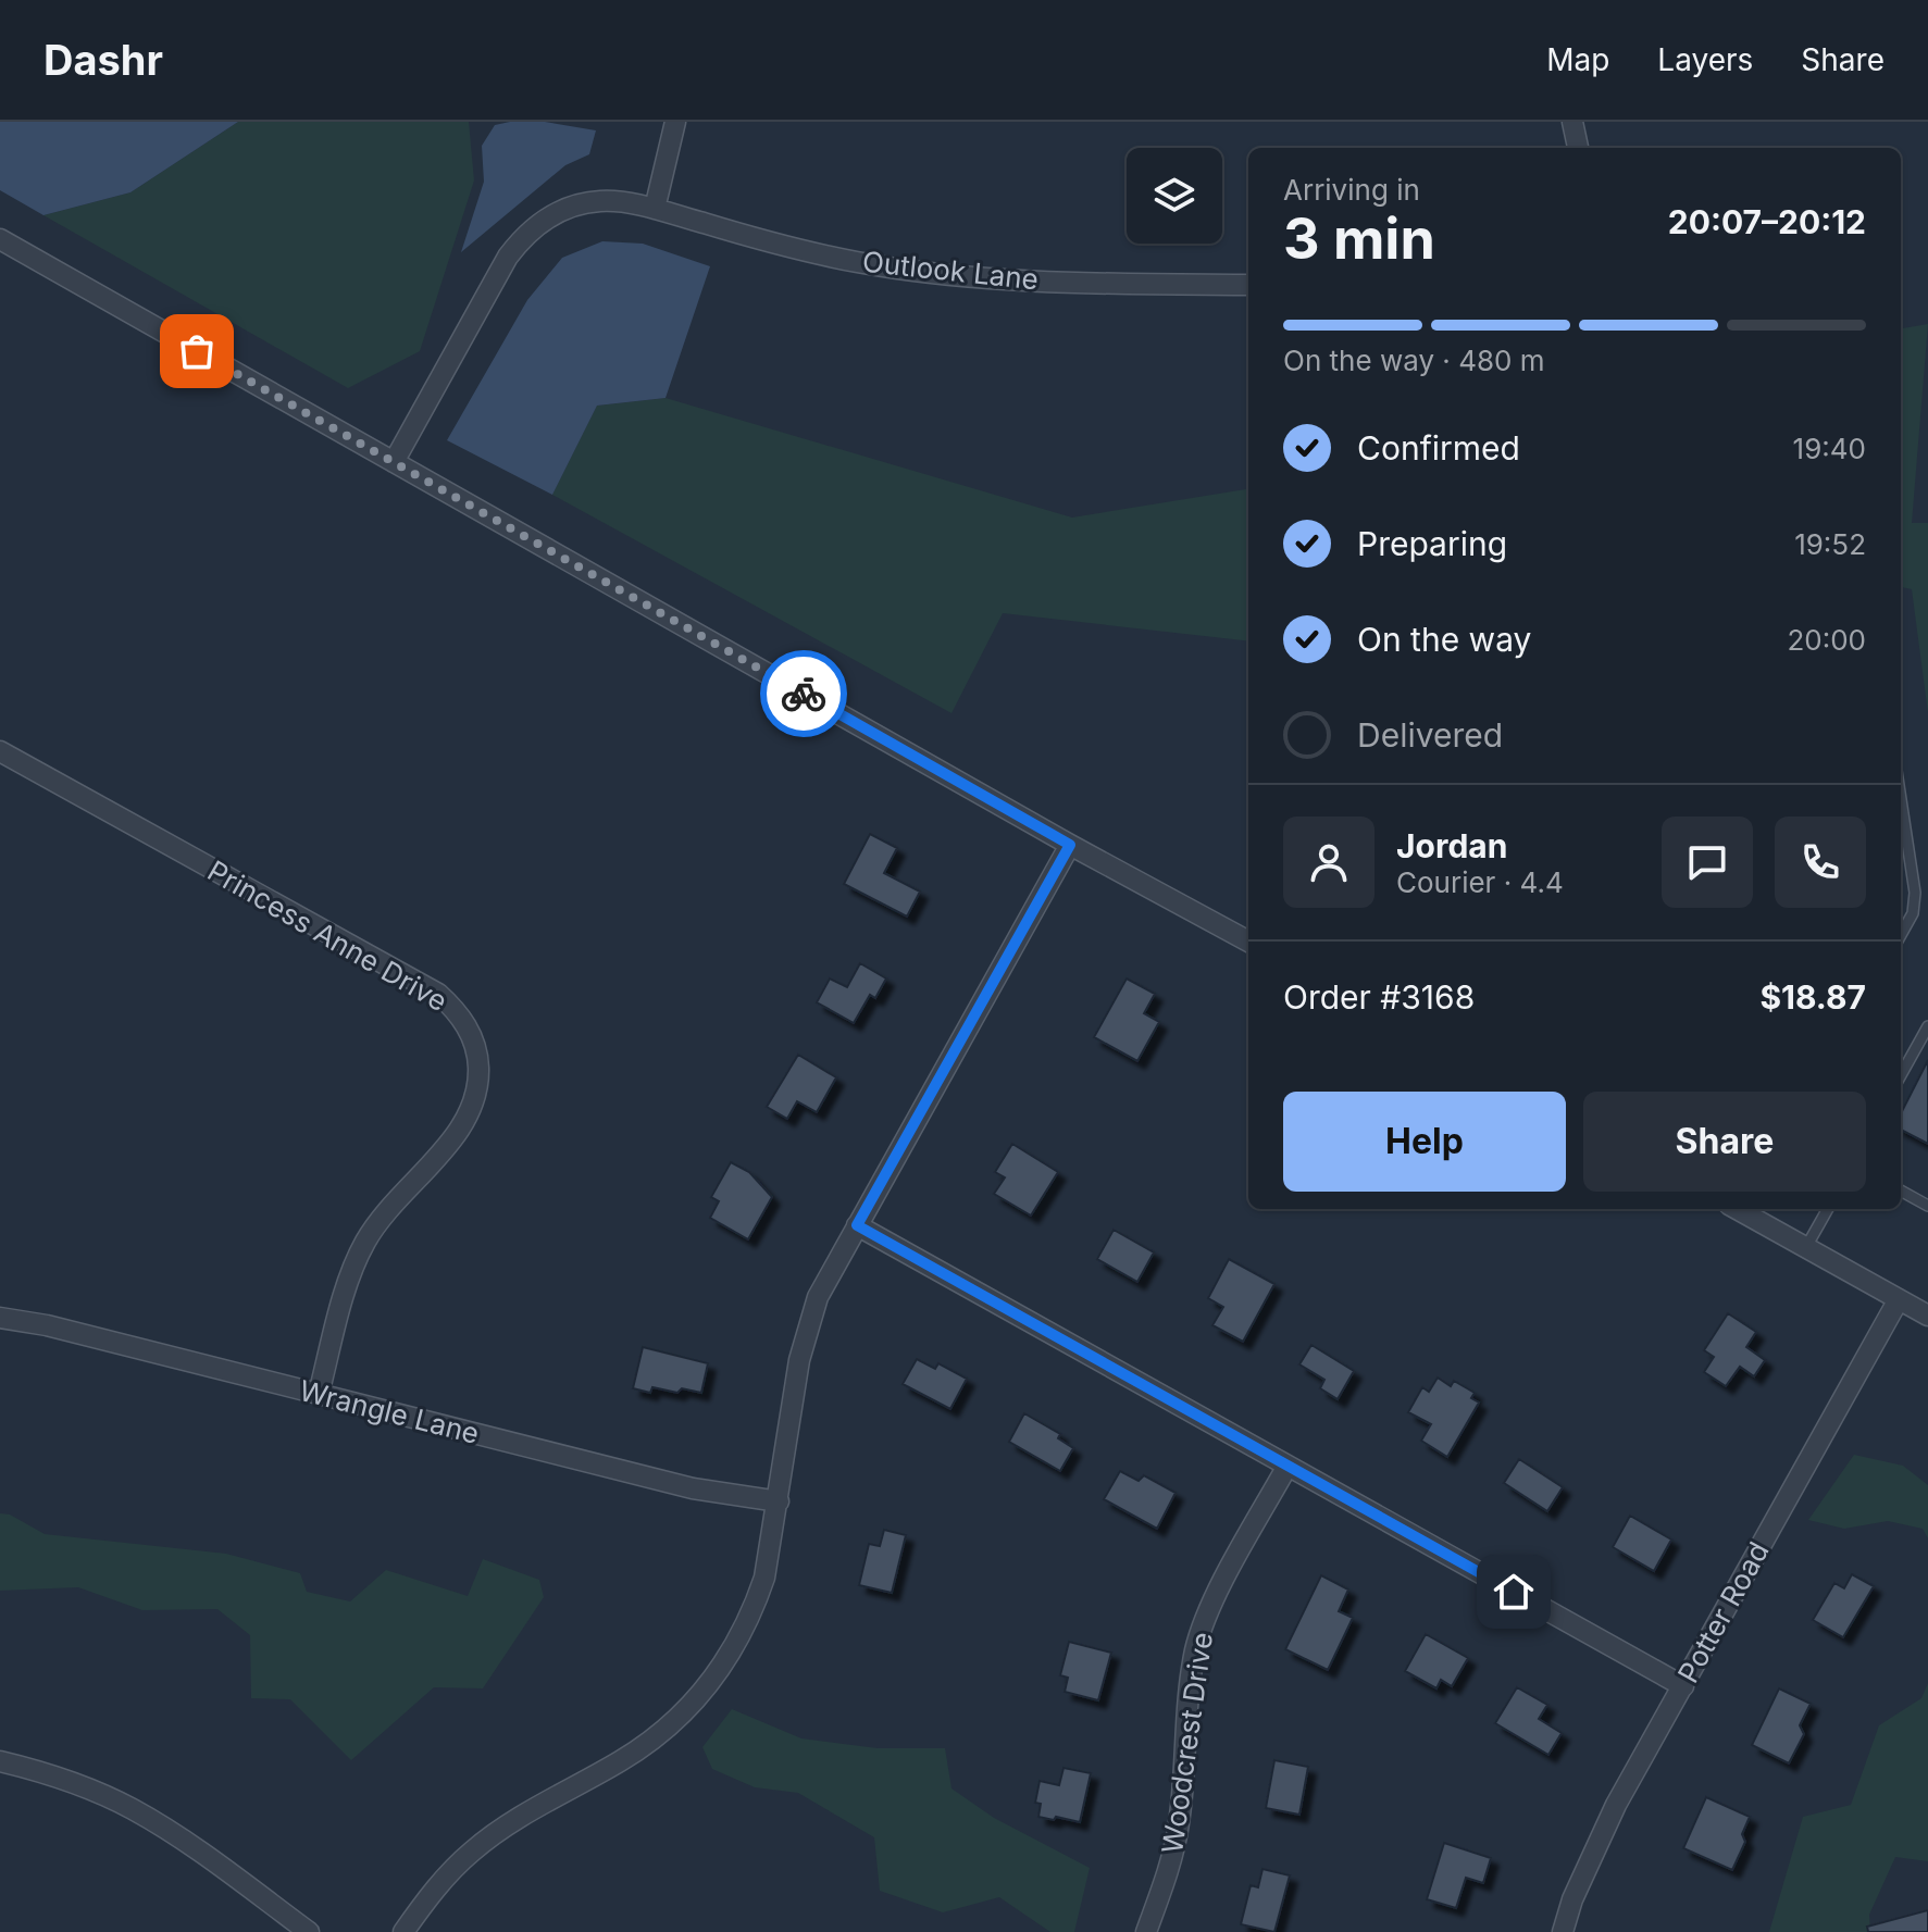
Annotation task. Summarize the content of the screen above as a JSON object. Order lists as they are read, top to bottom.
{
  "streets": {
    "street": [
      "Outlook Lane",
      "Princess Anne Drive",
      "Wrangle Lane",
      "Potter Road",
      "Woodcrest Drive"
    ]
  },
  "crossings": [
    ["Princess Anne Drive", "Wrangle Lane"]
  ],
  "page": {
    "header": "Dashr",
    "nav": ["Map", "Layers", "Share"],
    "heading": ["3 min", "Arriving in", "20:07–20:12"],
    "panel": [
      "Jordan",
      "Courier · 4.4",
      "Order #3168",
      "$18.87"
    ],
    "bar": "On the way · 480 m",
    "list": [
      ["Confirmed", "19:40"],
      ["Preparing", "19:52"],
      ["On the way", "20:00"],
      "Delivered"
    ],
    "buttons": ["Help", "Share"]
  }
}
